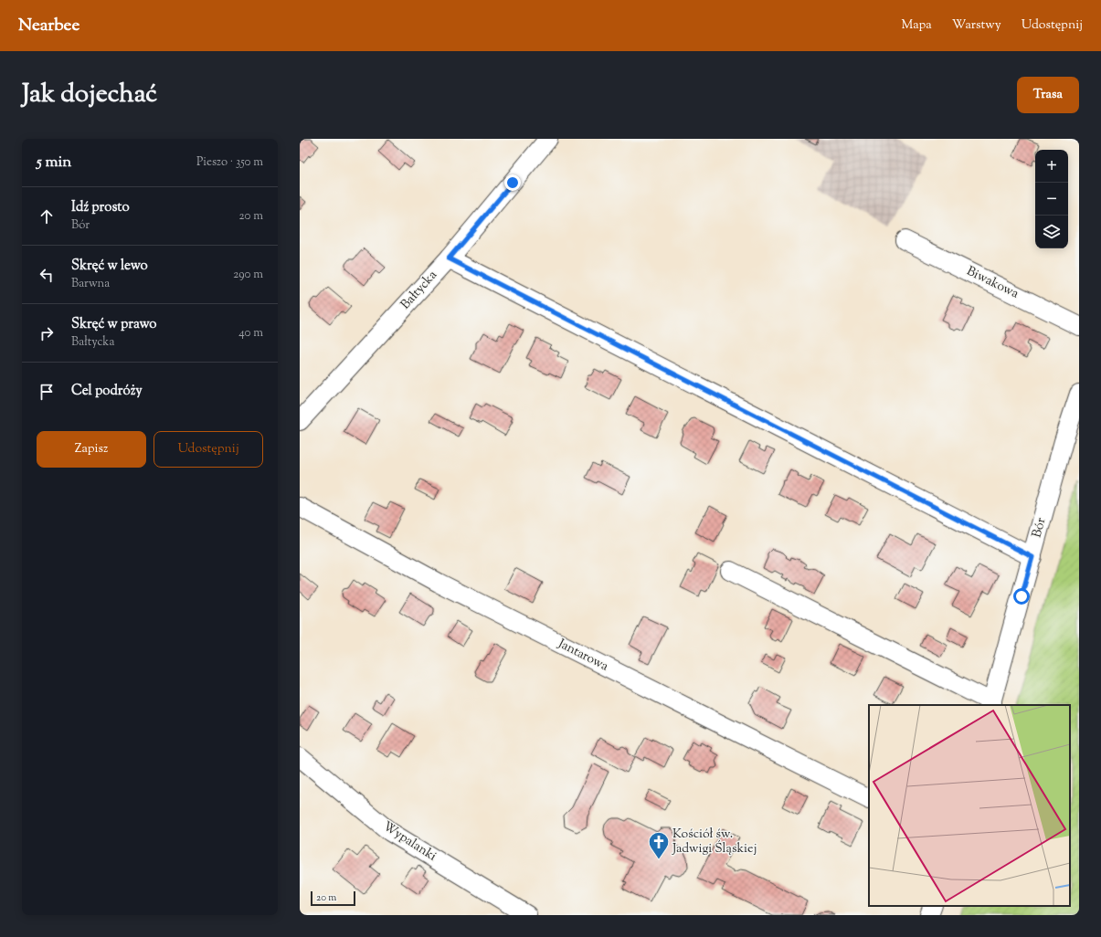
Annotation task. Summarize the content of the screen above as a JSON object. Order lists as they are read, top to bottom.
{
  "streets": {
    "street": [
      "Biwakowa",
      "Bałtycka",
      "Bór",
      "Jantarowa",
      "Wypalanki"
    ]
  },
  "places": {
    "church": ["Kościół św. Jadwigi Śląskiej"]
  },
  "scale_bar": "20 m",
  "page": {
    "header": "Nearbee",
    "nav": ["Mapa", "Warstwy", "Udostępnij"],
    "title": "Jak dojechać",
    "buttons": [
      "Trasa",
      ["Zapisz", "Udostępnij"]
    ],
    "heading": ["5 min", "Pieszo · 350 m"],
    "map_buttons": ["+", "−"],
    "list": [
      ["Idź prosto", "Bór", "20 m"],
      ["Skręć w lewo", "Barwna", "290 m"],
      ["Skręć w prawo", "Bałtycka", "40 m"],
      "Cel podróży"
    ],
    "scale": "20 m"
  }
}
